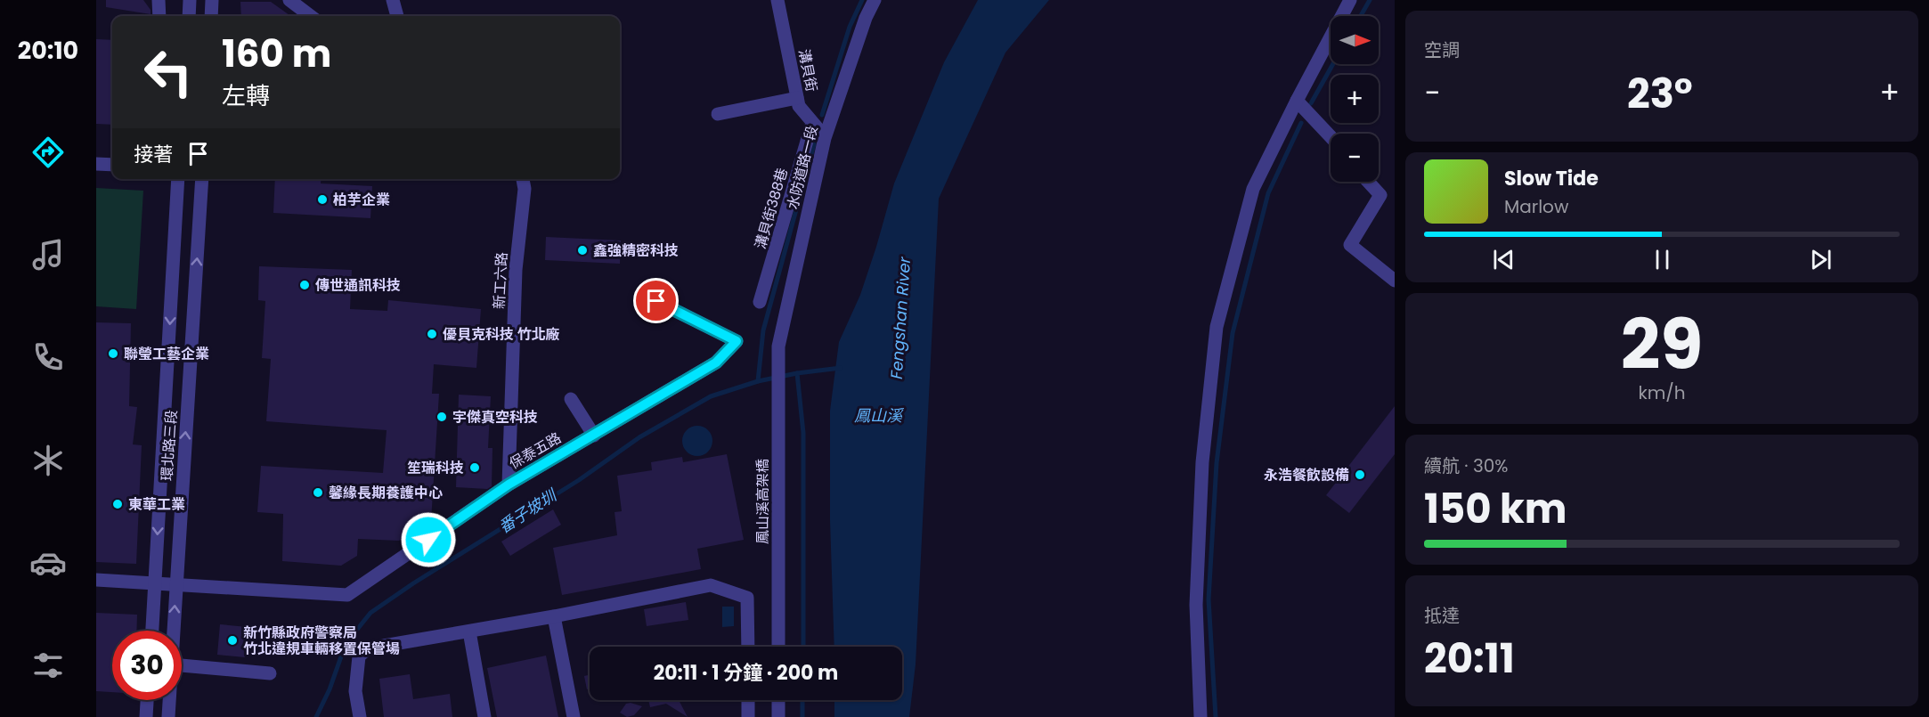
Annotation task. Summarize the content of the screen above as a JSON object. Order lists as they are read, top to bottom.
{
  "streets": {
    "street": [
      "溝貝街",
      "水防道路一段",
      "溝貝街388巷",
      "新工六路",
      "環北路三段",
      "保泰五路",
      "鳳山溪高架橋"
    ]
  },
  "crossings": [
    ["溝貝街", "水防道路一段"],
    ["溝貝街", "溝貝街388巷"],
    ["水防道路一段", "鳳山溪高架橋"],
    ["新工六路", "保泰五路"],
    ["環北路三段", "保泰五路"]
  ],
  "water": ["Fengshan River", "鳳山溪", "番子坡圳"],
  "places": [
    "柏芋企業",
    "鑫強精密科技",
    "傳世通訊科技",
    "優貝克科技 竹北廠",
    "聯瑩工藝企業",
    "宇傑真空科技",
    "笙瑞科技",
    "永浩餐飲設備",
    "馨緣長期養護中心",
    "東華工業",
    "新竹縣政府警察局 竹北違規車輛移置保管場"
  ],
  "north": "right",
  "page": {
    "tabs": "20:10",
    "tile": [
      "空調",
      ["29", "km/h"],
      ["續航 · 30%", "150 km"],
      ["抵達", "20:11"]
    ],
    "map_buttons": ["+", "−"],
    "turn": ["160 m", "左轉"],
    "heat": ["−", "23°", "+"],
    "then": "接著",
    "song": ["Slow Tide", "Marlow"],
    "limit": "30",
    "trip": "20:11 · 1 分鐘 · 200 m"
  }
}
